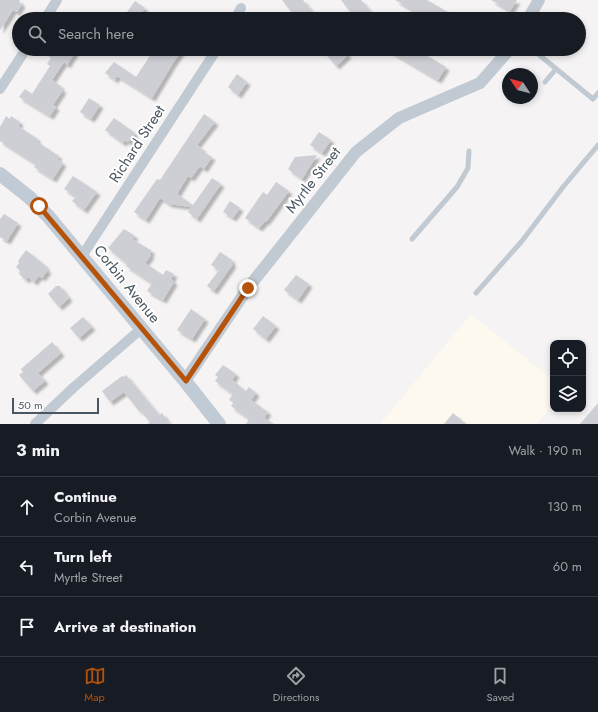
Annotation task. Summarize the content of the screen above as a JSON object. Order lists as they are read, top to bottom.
{
  "streets": {
    "main road": ["Corbin Avenue"],
    "street": ["Richard Street", "Myrtle Street"]
  },
  "crossings": [
    ["Richard Street", "Corbin Avenue"],
    ["Myrtle Street", "Corbin Avenue"]
  ],
  "scale_bar": "50 m",
  "north": "top left",
  "page": {
    "search": "Search here",
    "scale": "50 m",
    "heading": ["3 min", "Walk · 190 m"],
    "list": [
      ["Continue", "Corbin Avenue", "130 m"],
      ["Turn left", "Myrtle Street", "60 m"],
      "Arrive at destination"
    ],
    "nav": ["Map", "Directions", "Saved"]
  }
}
